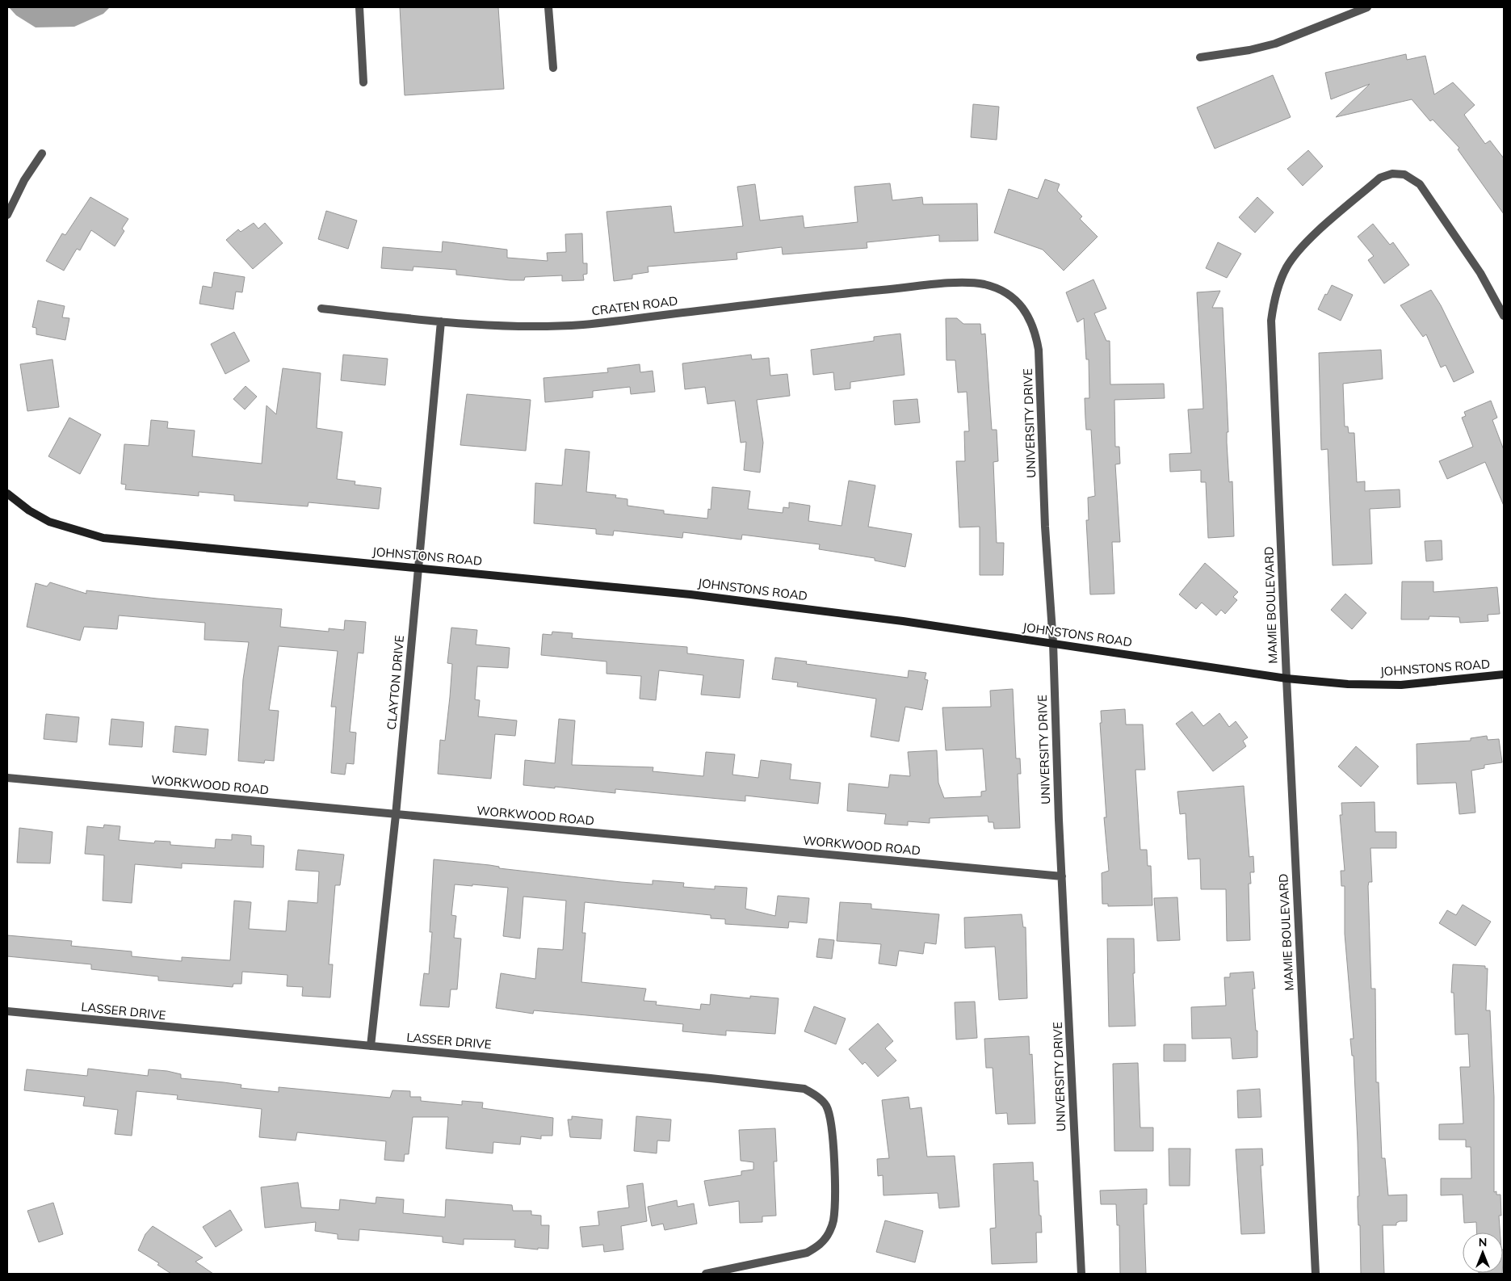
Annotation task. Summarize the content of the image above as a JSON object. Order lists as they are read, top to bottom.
{
  "streets": {
    "street": [
      "CRATEN ROAD",
      "UNIVERSITY DRIVE",
      "JOHNSTONS ROAD",
      "MAMIE BOULEVARD",
      "CLAYTON DRIVE",
      "WORKWOOD ROAD",
      "LASSER DRIVE"
    ]
  },
  "crossings": [
    ["CRATEN ROAD", "UNIVERSITY DRIVE"],
    ["CRATEN ROAD", "CLAYTON DRIVE"],
    ["UNIVERSITY DRIVE", "JOHNSTONS ROAD"],
    ["UNIVERSITY DRIVE", "WORKWOOD ROAD"],
    ["JOHNSTONS ROAD", "MAMIE BOULEVARD"],
    ["JOHNSTONS ROAD", "CLAYTON DRIVE"],
    ["CLAYTON DRIVE", "WORKWOOD ROAD"],
    ["CLAYTON DRIVE", "LASSER DRIVE"]
  ],
  "north": "top"
}
